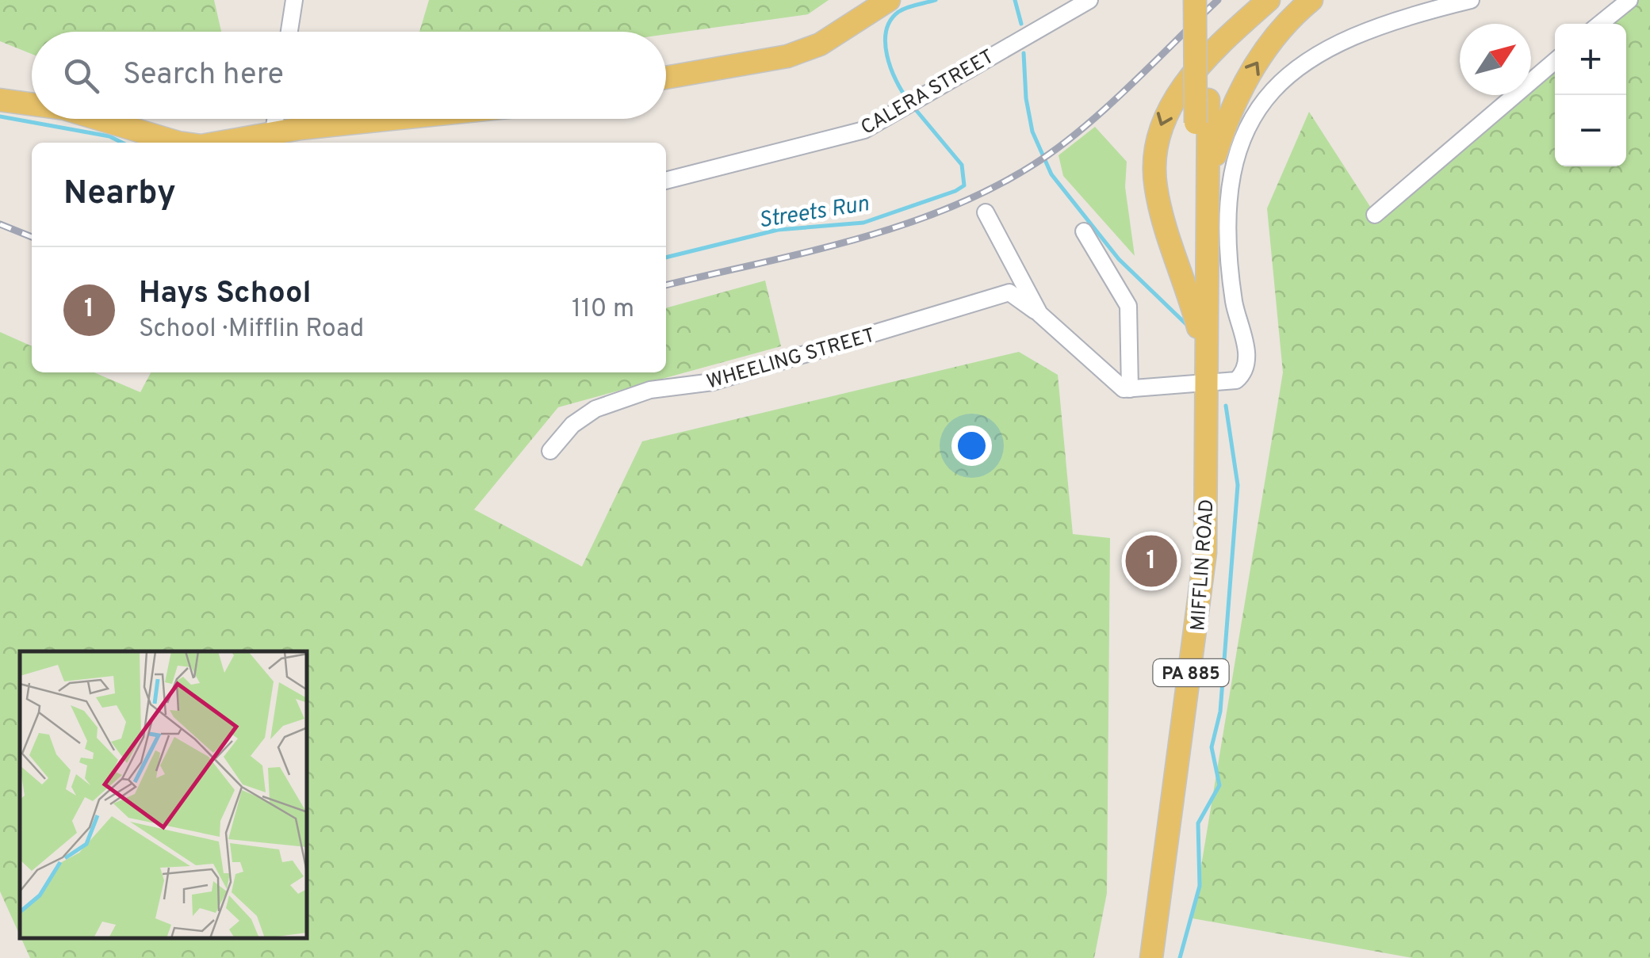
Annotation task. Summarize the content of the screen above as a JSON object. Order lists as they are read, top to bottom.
{
  "streets": {
    "main road": ["MIFFLIN ROAD", "PA 885"],
    "street": ["CALERA STREET", "WHEELING STREET"]
  },
  "water": ["Streets Run"],
  "north": "top right",
  "page": {
    "map_buttons": ["+", "−"],
    "search": "Search here",
    "heading": "Nearby",
    "list": [
      {
        "mark": "1",
        "name": "Hays School",
        "note": "School · Mifflin Road",
        "value": "110 m"
      }
    ],
    "pins": "1"
  }
}
